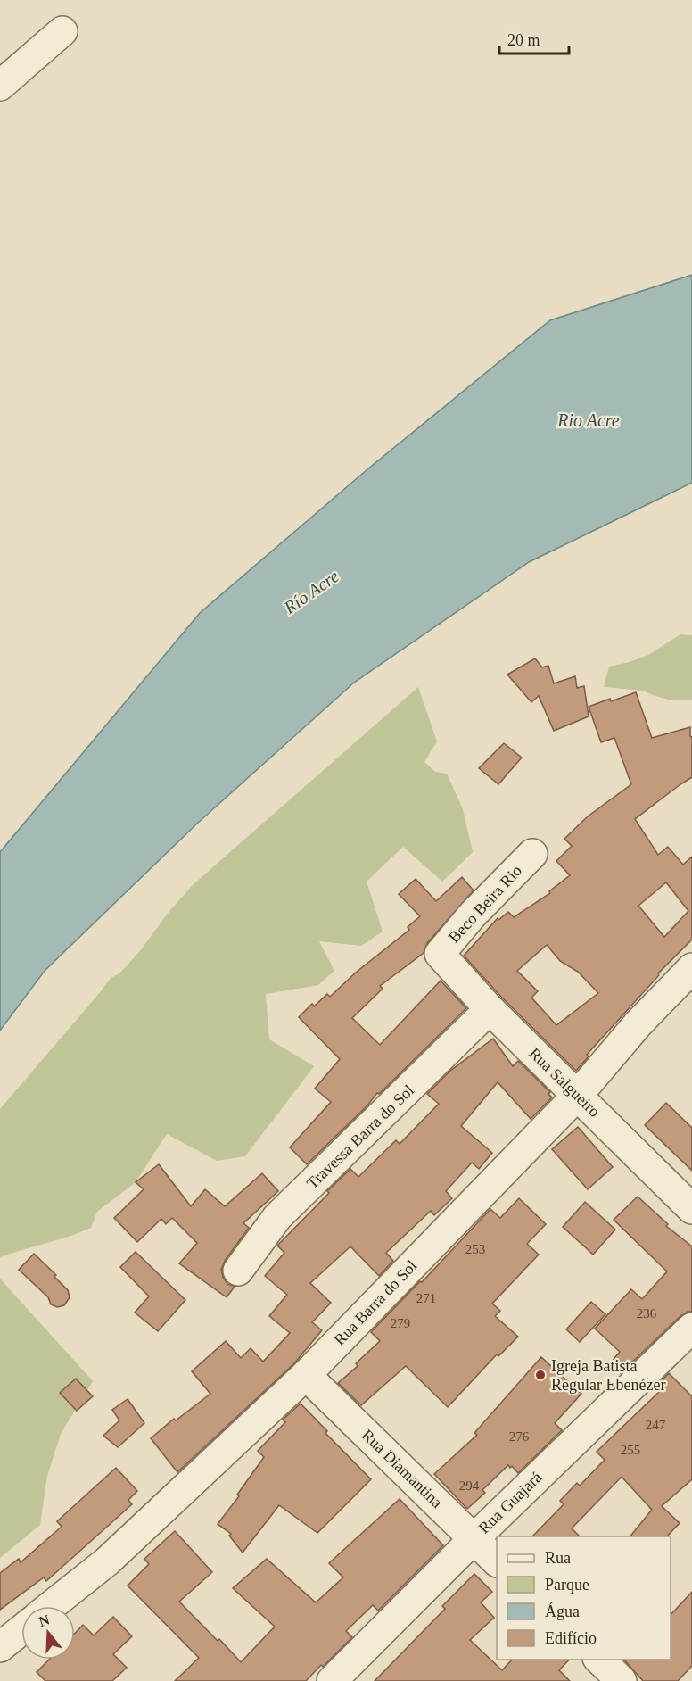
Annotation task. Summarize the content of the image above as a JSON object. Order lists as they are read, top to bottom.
{
  "streets": {
    "street": [
      "Beco Beira Rio",
      "Rua Salgueiro",
      "Travessa Barra do Sol",
      "Rua Barra do Sol",
      "Rua Diamantina",
      "Rua Guajará"
    ]
  },
  "crossings": [
    ["Beco Beira Rio", "Rua Salgueiro"],
    ["Rua Salgueiro", "Travessa Barra do Sol"],
    ["Rua Salgueiro", "Rua Barra do Sol"],
    ["Rua Barra do Sol", "Rua Diamantina"],
    ["Rua Diamantina", "Rua Guajará"]
  ],
  "water": ["Rio Acre", "Río Acre"],
  "places": ["Igreja Batista Regular Ebenézer"],
  "house_numbers": [
    "253",
    "271",
    "236",
    "279",
    "247",
    "276",
    "255",
    "294"
  ],
  "legend": [
    "Rua",
    "Parque",
    "Água",
    "Edifício"
  ],
  "scale_bar": "20 m",
  "north": "top"
}
